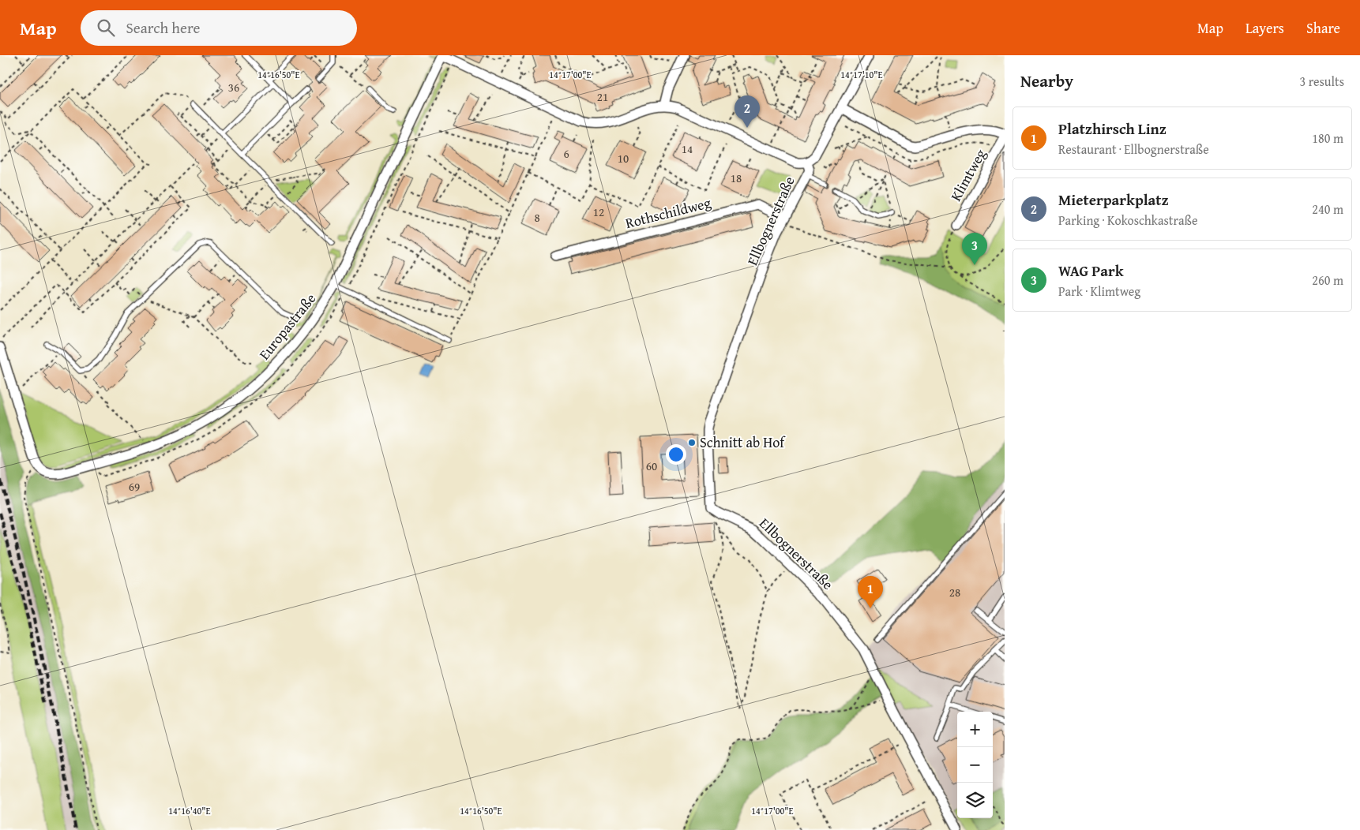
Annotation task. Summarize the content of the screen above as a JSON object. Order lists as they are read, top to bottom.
{
  "streets": {
    "street": [
      "Klimtweg",
      "Rothschildweg",
      "Ellbognerstraße",
      "Europastraße"
    ]
  },
  "crossings": [
    ["Rothschildweg", "Ellbognerstraße"]
  ],
  "places": ["Schnitt ab Hof"],
  "house_numbers": [
    "36",
    "21",
    "14",
    "6",
    "10",
    "18",
    "12",
    "8",
    "60",
    "69",
    "28"
  ],
  "page": {
    "header": "Map",
    "search": "Search here",
    "nav": ["Map", "Layers", "Share"],
    "heading": ["Nearby", "3 results"],
    "pins": ["2", "3", "1"],
    "list": [
      {
        "mark": "1",
        "name": "Platzhirsch Linz",
        "note": "Restaurant · Ellbognerstraße",
        "value": "180 m"
      },
      {
        "mark": "2",
        "name": "Mieterparkplatz",
        "note": "Parking · Kokoschkastraße",
        "value": "240 m"
      },
      {
        "mark": "3",
        "name": "WAG Park",
        "note": "Park · Klimtweg",
        "value": "260 m"
      }
    ],
    "map_buttons": ["+", "−"]
  },
  "coordinates": [
    "14°16'50\"E",
    "14°17'00\"E",
    "14°17'10\"E",
    "14°16'40\"E"
  ]
}
